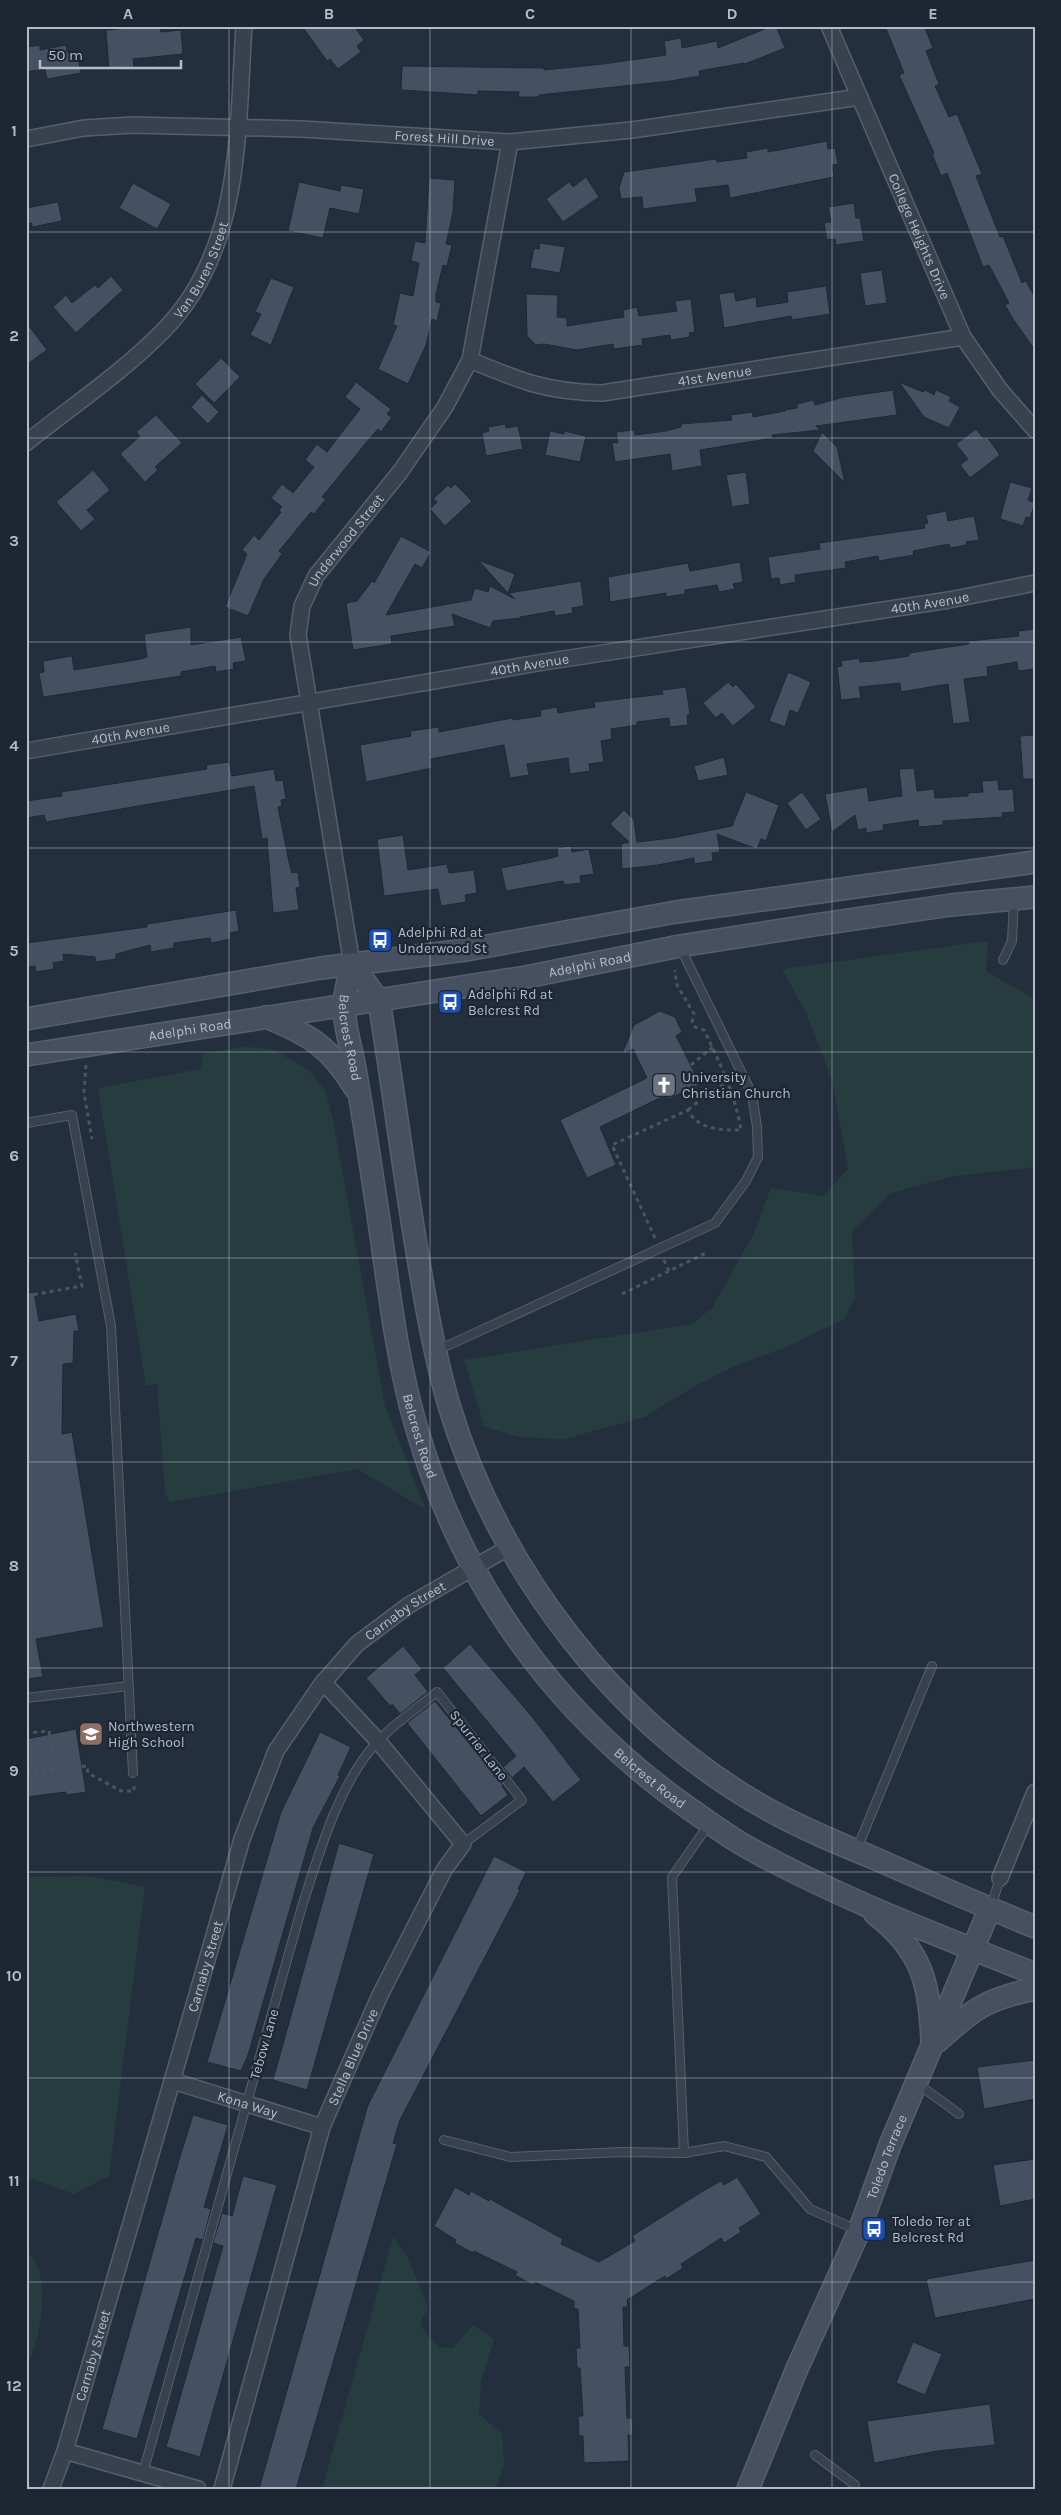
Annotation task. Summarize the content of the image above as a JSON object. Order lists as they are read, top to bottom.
{
  "streets": {
    "main road": ["Adelphi Road", "Belcrest Road", "Toledo Terrace"],
    "street": [
      "Forest Hill Drive",
      "College Heights Drive",
      "Van Buren Street",
      "41st Avenue",
      "Underwood Street",
      "40th Avenue",
      "Carnaby Street",
      "Stella Blue Drive",
      "Kona Way"
    ],
    "lane": ["Spurrier Lane", "Tebow Lane"]
  },
  "crossings": [
    ["Forest Hill Drive", "College Heights Drive"],
    ["Forest Hill Drive", "Van Buren Street"],
    ["Forest Hill Drive", "Underwood Street"],
    ["College Heights Drive", "41st Avenue"],
    ["41st Avenue", "Underwood Street"],
    ["Underwood Street", "40th Avenue"],
    ["Underwood Street", "Belcrest Road"],
    ["Adelphi Road", "Belcrest Road"],
    ["Belcrest Road", "Carnaby Street"],
    ["Belcrest Road", "Toledo Terrace"],
    ["Carnaby Street", "Kona Way"],
    ["Spurrier Lane", "Tebow Lane"],
    ["Spurrier Lane", "Stella Blue Drive"],
    ["Tebow Lane", "Kona Way"],
    ["Stella Blue Drive", "Kona Way"]
  ],
  "places": {
    "bus stop": ["Adelphi Rd at Underwood St", "Adelphi Rd at Belcrest Rd", "Toledo Ter at Belcrest Rd"],
    "church": ["University Christian Church"],
    "school or university": ["Northwestern High School"]
  },
  "scale_bar": "50 m",
  "grid": {
    "columns": [
      "A",
      "B",
      "C",
      "D",
      "E"
    ],
    "rows": [
      "1",
      "2",
      "3",
      "4",
      "5",
      "6",
      "7",
      "8",
      "9",
      "10",
      "11",
      "12"
    ]
  }
}
